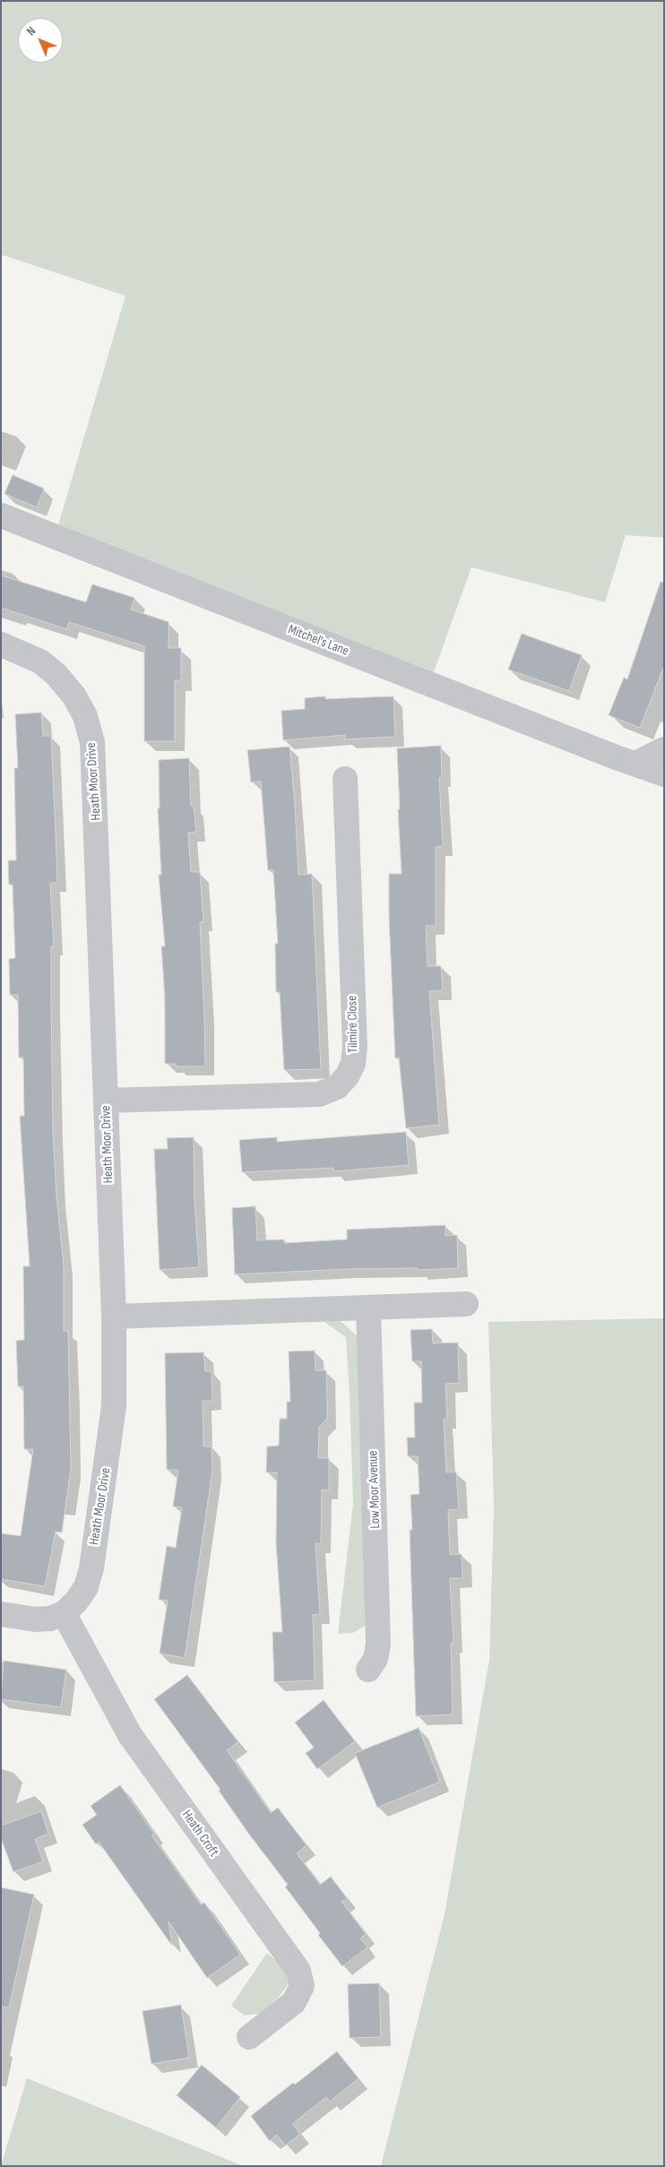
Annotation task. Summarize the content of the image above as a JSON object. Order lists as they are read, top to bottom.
{
  "streets": {
    "street": [
      "Mitchel's Lane",
      "Heath Moor Drive",
      "Tilmire Close",
      "Low Moor Avenue",
      "Heath Croft"
    ]
  },
  "crossings": [
    ["Heath Moor Drive", "Tilmire Close"],
    ["Heath Moor Drive", "Heath Croft"]
  ],
  "north": "top left"
}
